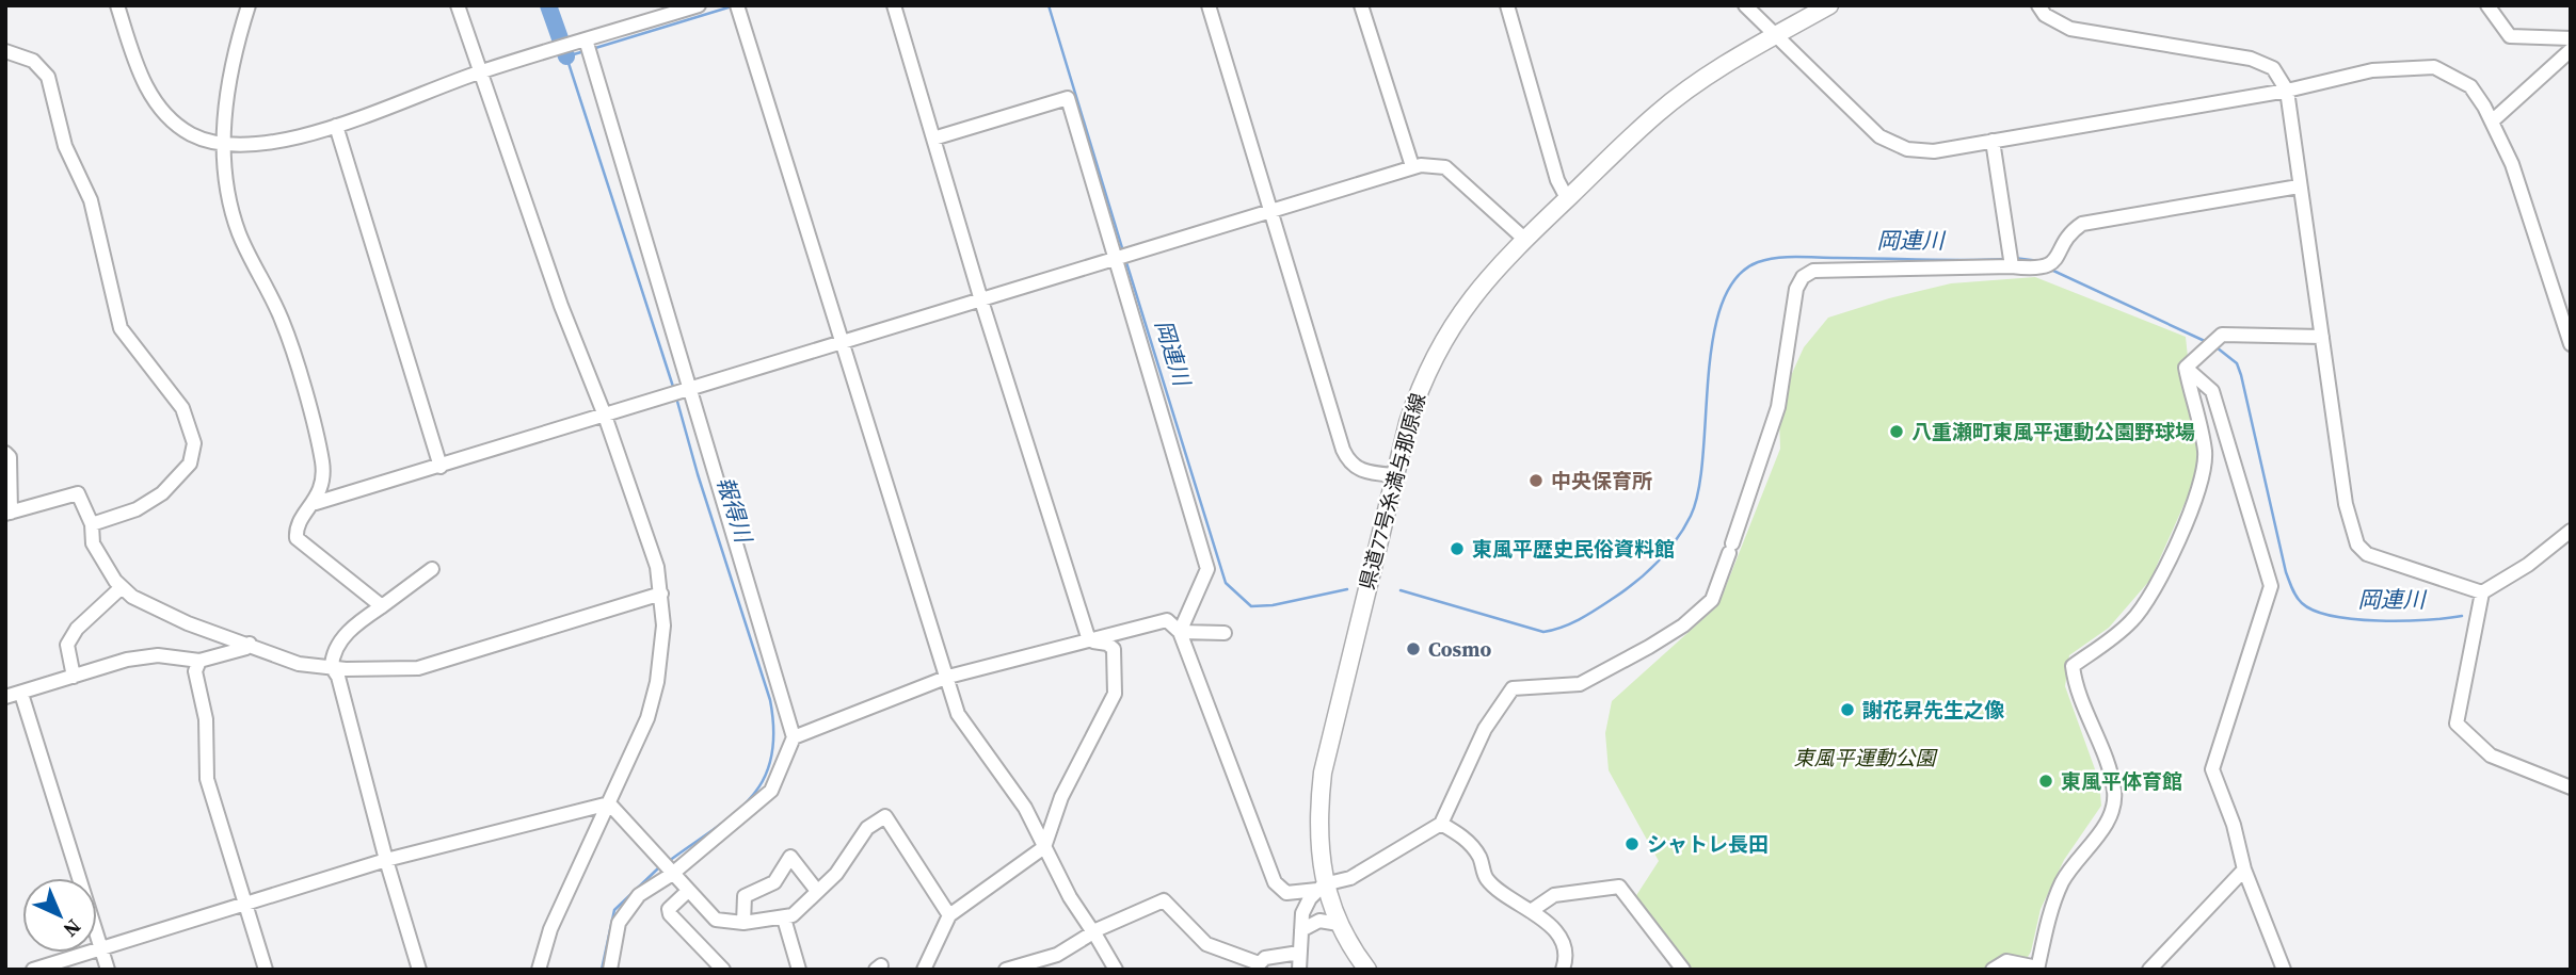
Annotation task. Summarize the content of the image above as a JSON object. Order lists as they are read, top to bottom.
{
  "streets": {
    "main road": ["県道77号糸満与那原線"]
  },
  "water": ["岡連川", "報得川"],
  "parks": ["東風平運動公園"],
  "places": [
    "八重瀬町東風平運動公園野球場",
    "中央保育所",
    "東風平歴史民俗資料館",
    "Cosmo",
    "謝花昇先生之像",
    "東風平体育館",
    "シャトレ長田"
  ],
  "north": "bottom right"
}
